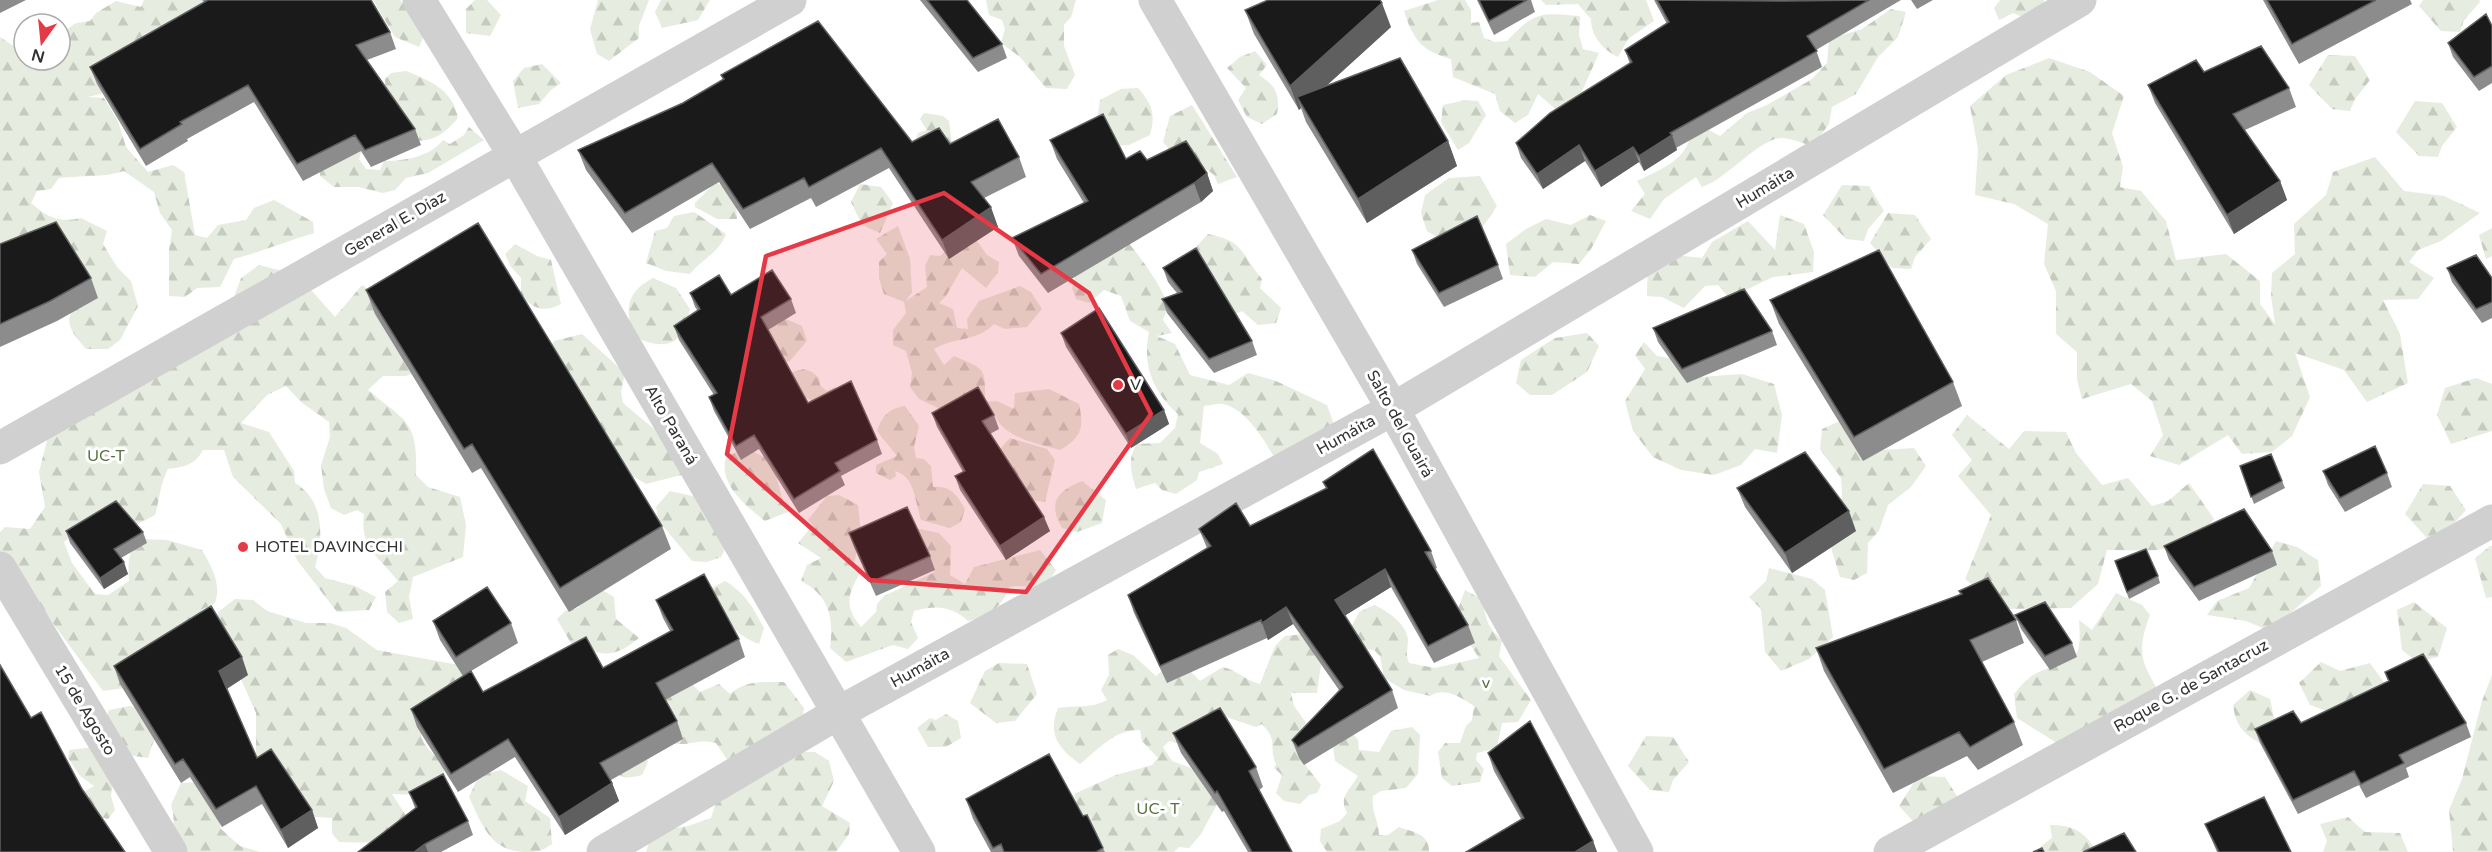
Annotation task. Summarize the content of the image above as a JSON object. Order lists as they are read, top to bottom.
{
  "streets": {
    "street": [
      "Humáita",
      "General E. Díaz",
      "Salto del Guairá",
      "Alto Paraná",
      "Roque G. de Santacruz",
      "15 de Agosto"
    ]
  },
  "crossings": [
    ["Humáita", "Salto del Guairá"],
    ["Humáita", "Alto Paraná"],
    ["General E. Díaz", "Alto Paraná"]
  ],
  "parks": ["UC-T", "v", "UC- T"],
  "places": ["V", "HOTEL DAVINCCHI"],
  "north": "bottom"
}
